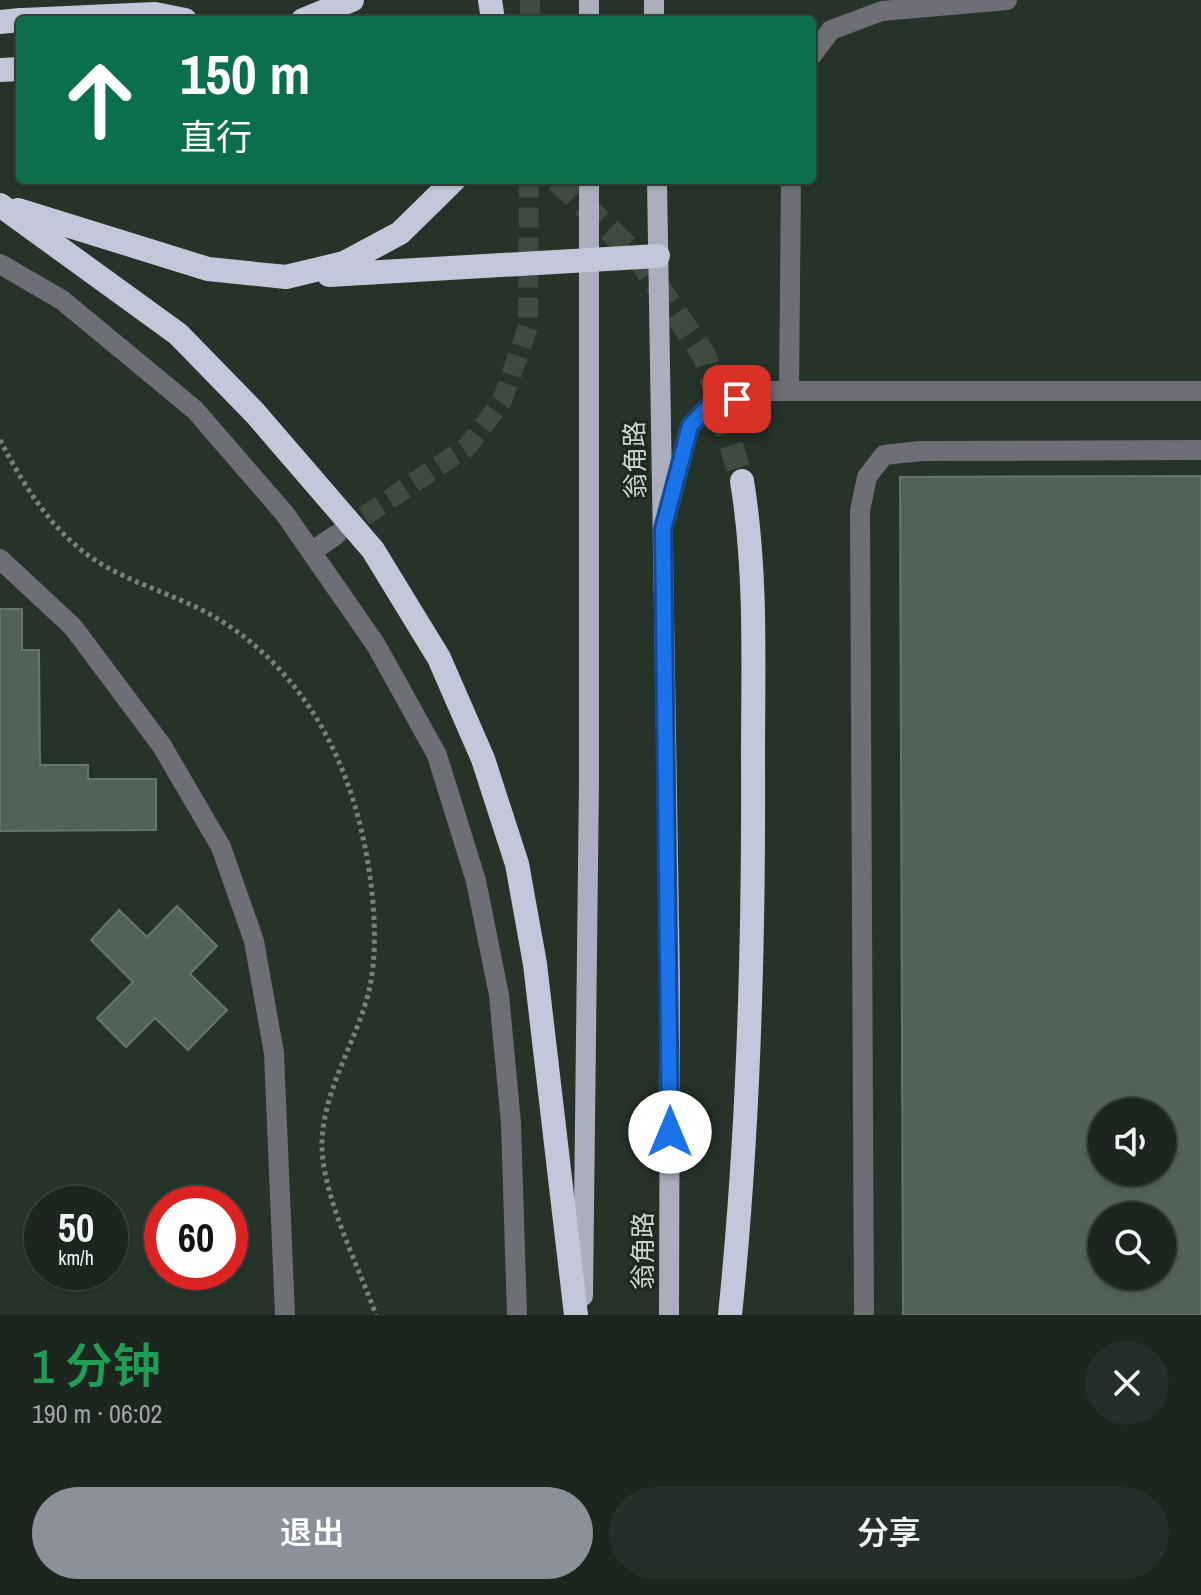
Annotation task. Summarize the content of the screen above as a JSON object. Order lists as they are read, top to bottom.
{
  "streets": {
    "main road": ["翁角路"]
  },
  "page": {
    "turn": ["150 m", "直行"],
    "speed": "50 km/h",
    "limit": "60",
    "heading": ["1 分钟", "190 m · 06:02"],
    "buttons": ["退出", "分享"]
  }
}
